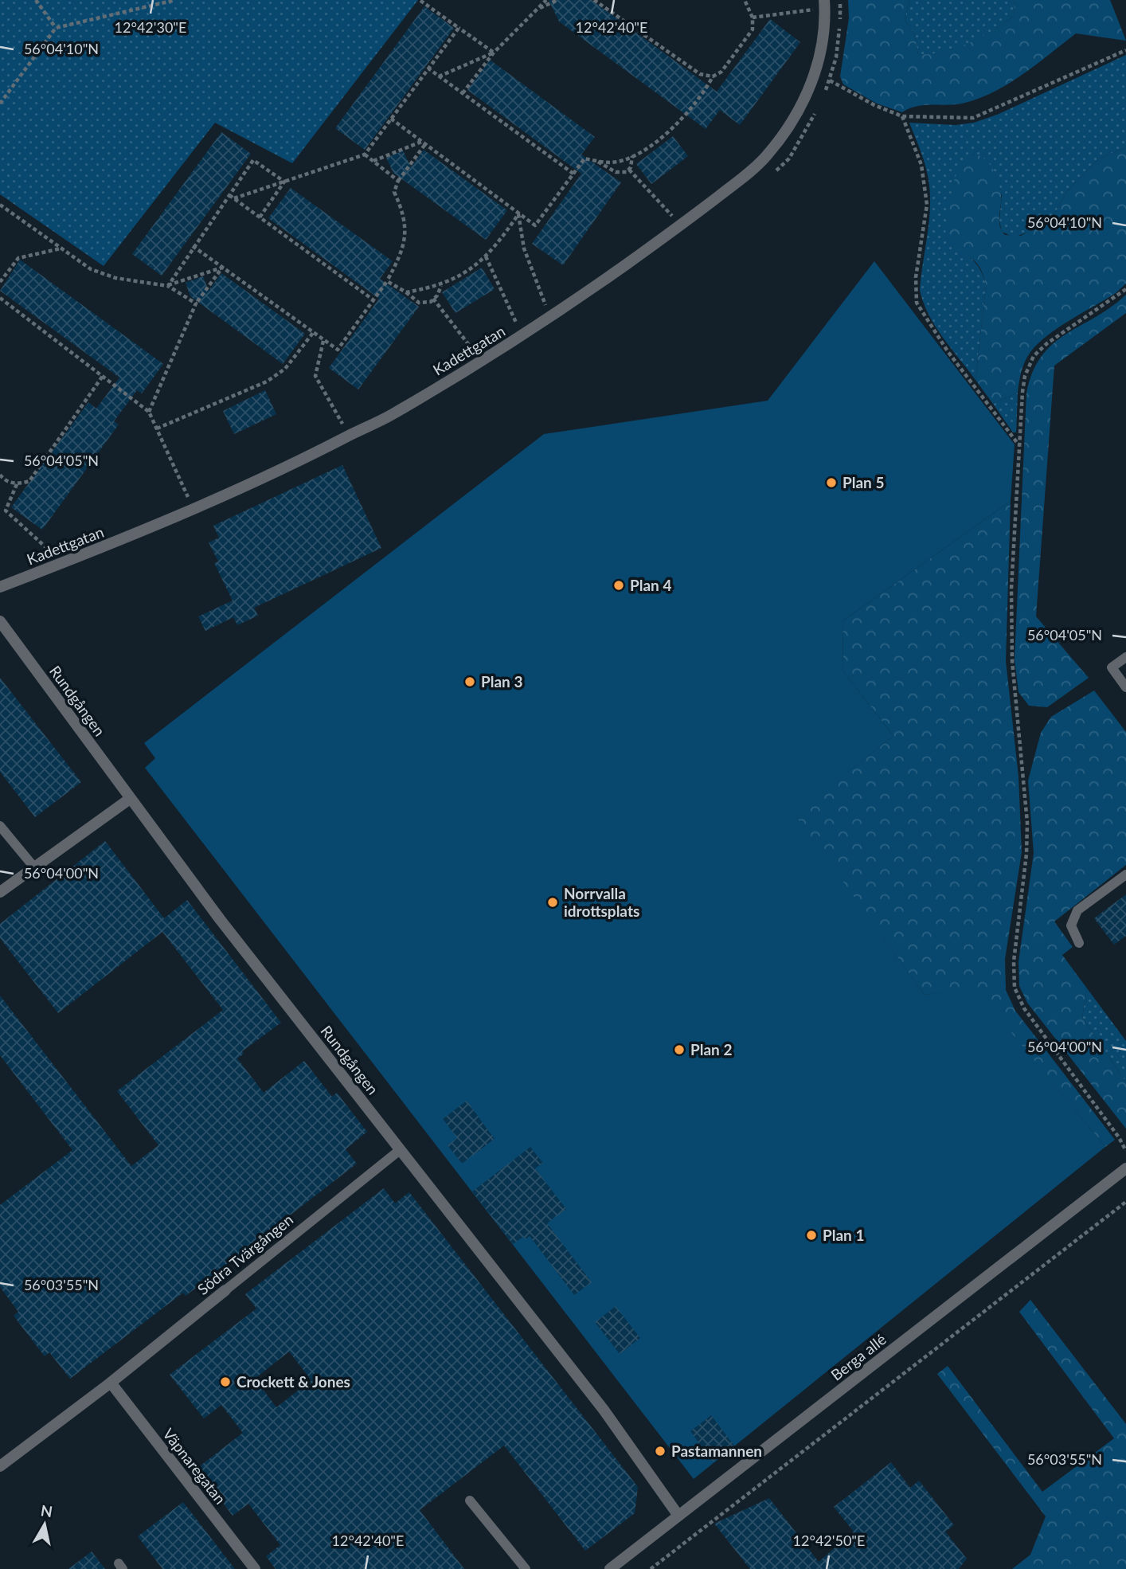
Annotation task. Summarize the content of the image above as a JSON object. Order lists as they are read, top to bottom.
{
  "streets": {
    "street": [
      "Kadettgatan",
      "Rundgången",
      "Södra Tvärgången",
      "Berga allé",
      "Väpnaregatan"
    ]
  },
  "crossings": [
    ["Rundgången", "Södra Tvärgången"],
    ["Rundgången", "Berga allé"],
    ["Södra Tvärgången", "Väpnaregatan"]
  ],
  "places": [
    "Plan 5",
    "Plan 4",
    "Plan 3",
    "Norrvalla idrottsplats",
    "Plan 2",
    "Plan 1",
    "Crockett & Jones",
    "Pastamannen"
  ],
  "north": "top",
  "coordinates": [
    "12°42'30\"E",
    "12°42'40\"E",
    "56°04'10\"N",
    "56°04'05\"N",
    "56°04'00\"N",
    "56°03'55\"N",
    "12°42'50\"E"
  ]
}
